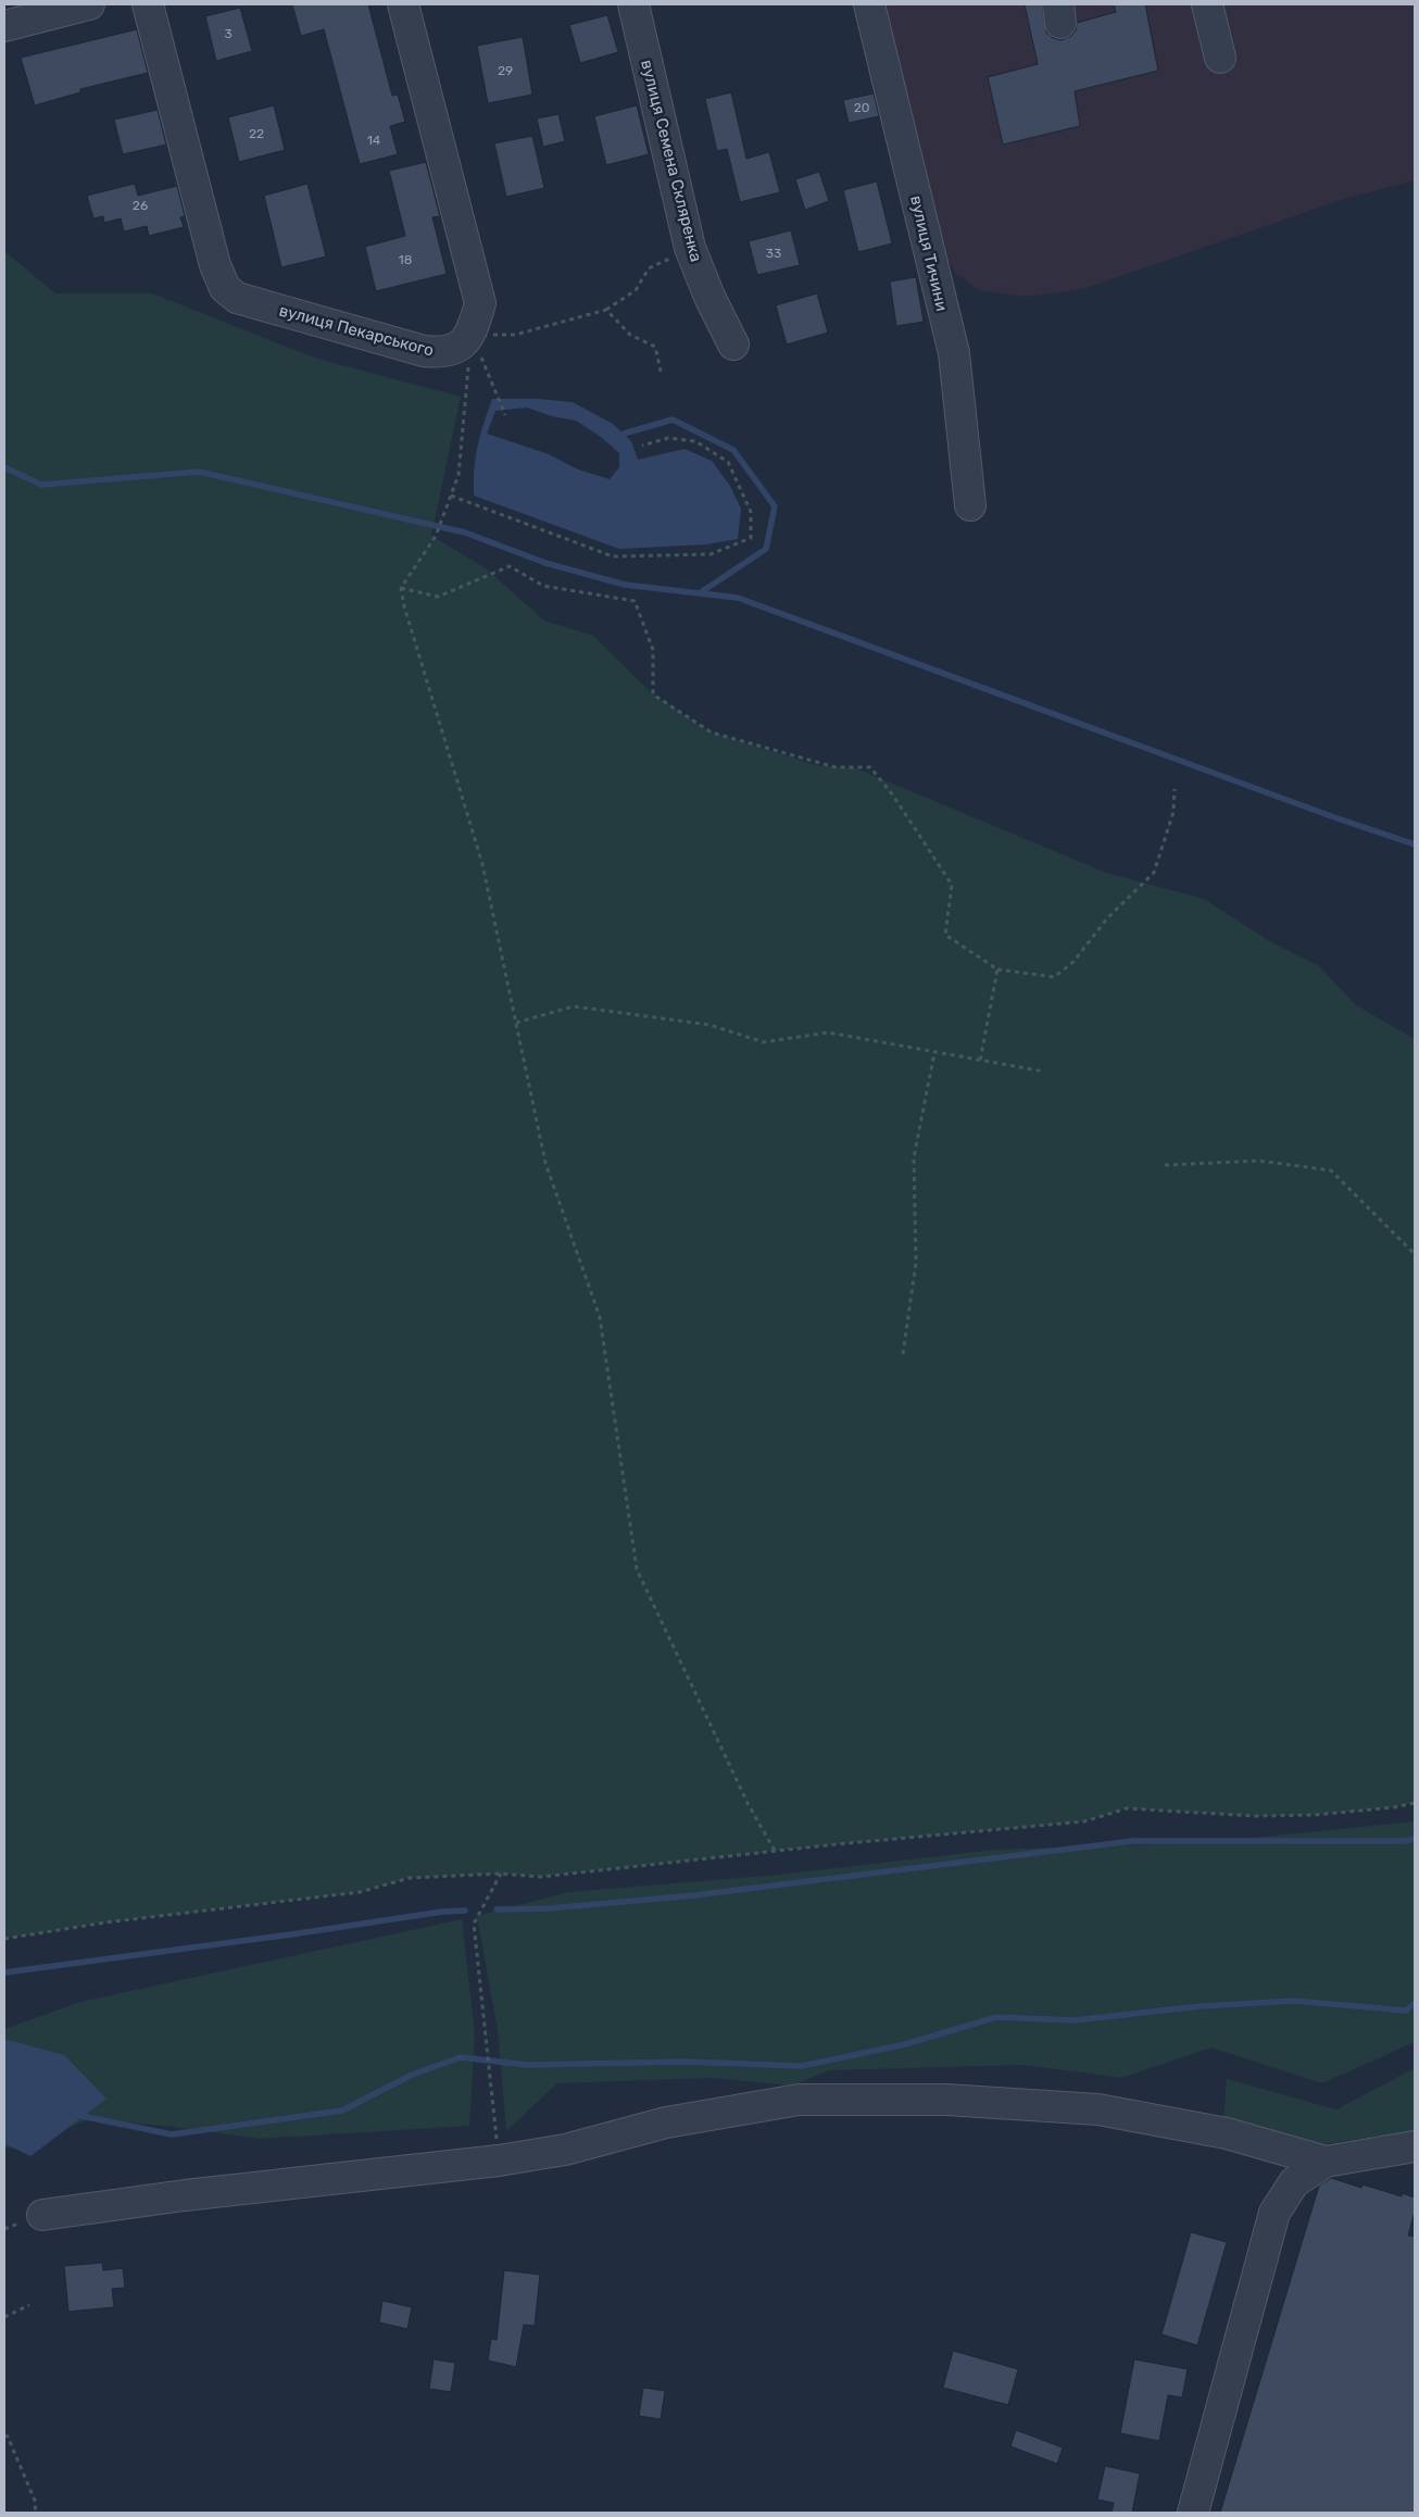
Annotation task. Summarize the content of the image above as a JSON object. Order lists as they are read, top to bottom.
{
  "streets": {
    "street": ["вулиця Семена Скляренка", "вулиця Тичини", "вулиця Пекарського"]
  },
  "house_numbers": [
    "3",
    "29",
    "20",
    "22",
    "14",
    "26",
    "33",
    "18"
  ]
}
